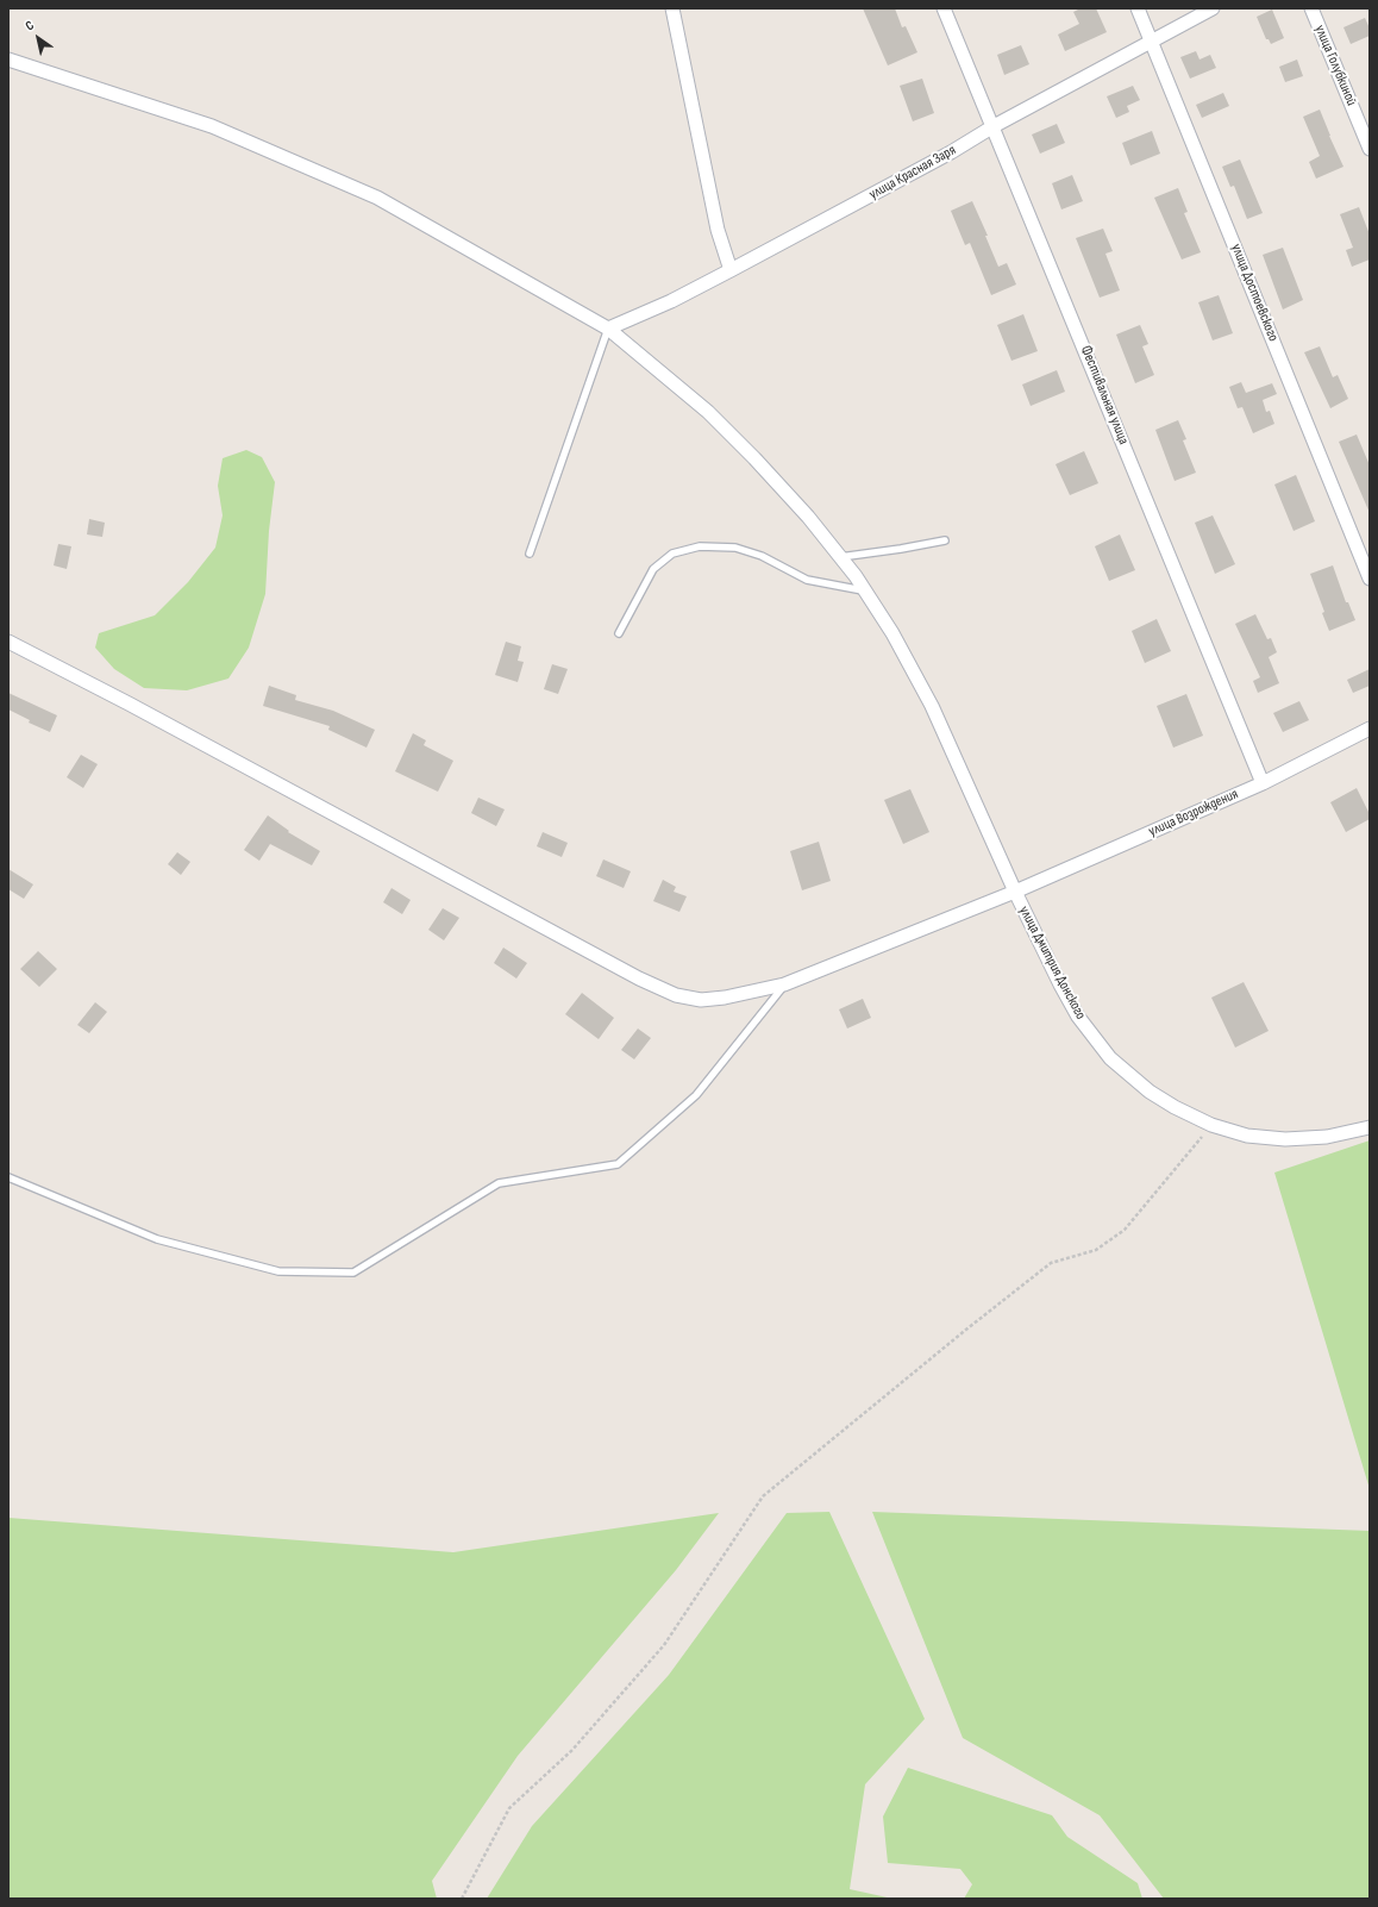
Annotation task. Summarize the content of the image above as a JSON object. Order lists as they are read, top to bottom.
{
  "streets": {
    "street": [
      "улица Голубкиной",
      "улица Красная Заря",
      "улица Достоевского",
      "Фестивальная улица",
      "улица Возрождения",
      "улица Дмитрия Донского"
    ]
  },
  "crossings": [
    ["улица Красная Заря", "улица Достоевского"],
    ["улица Красная Заря", "Фестивальная улица"],
    ["улица Красная Заря", "улица Дмитрия Донского"],
    ["Фестивальная улица", "улица Возрождения"],
    ["улица Возрождения", "улица Дмитрия Донского"]
  ],
  "north": "top left"
}
